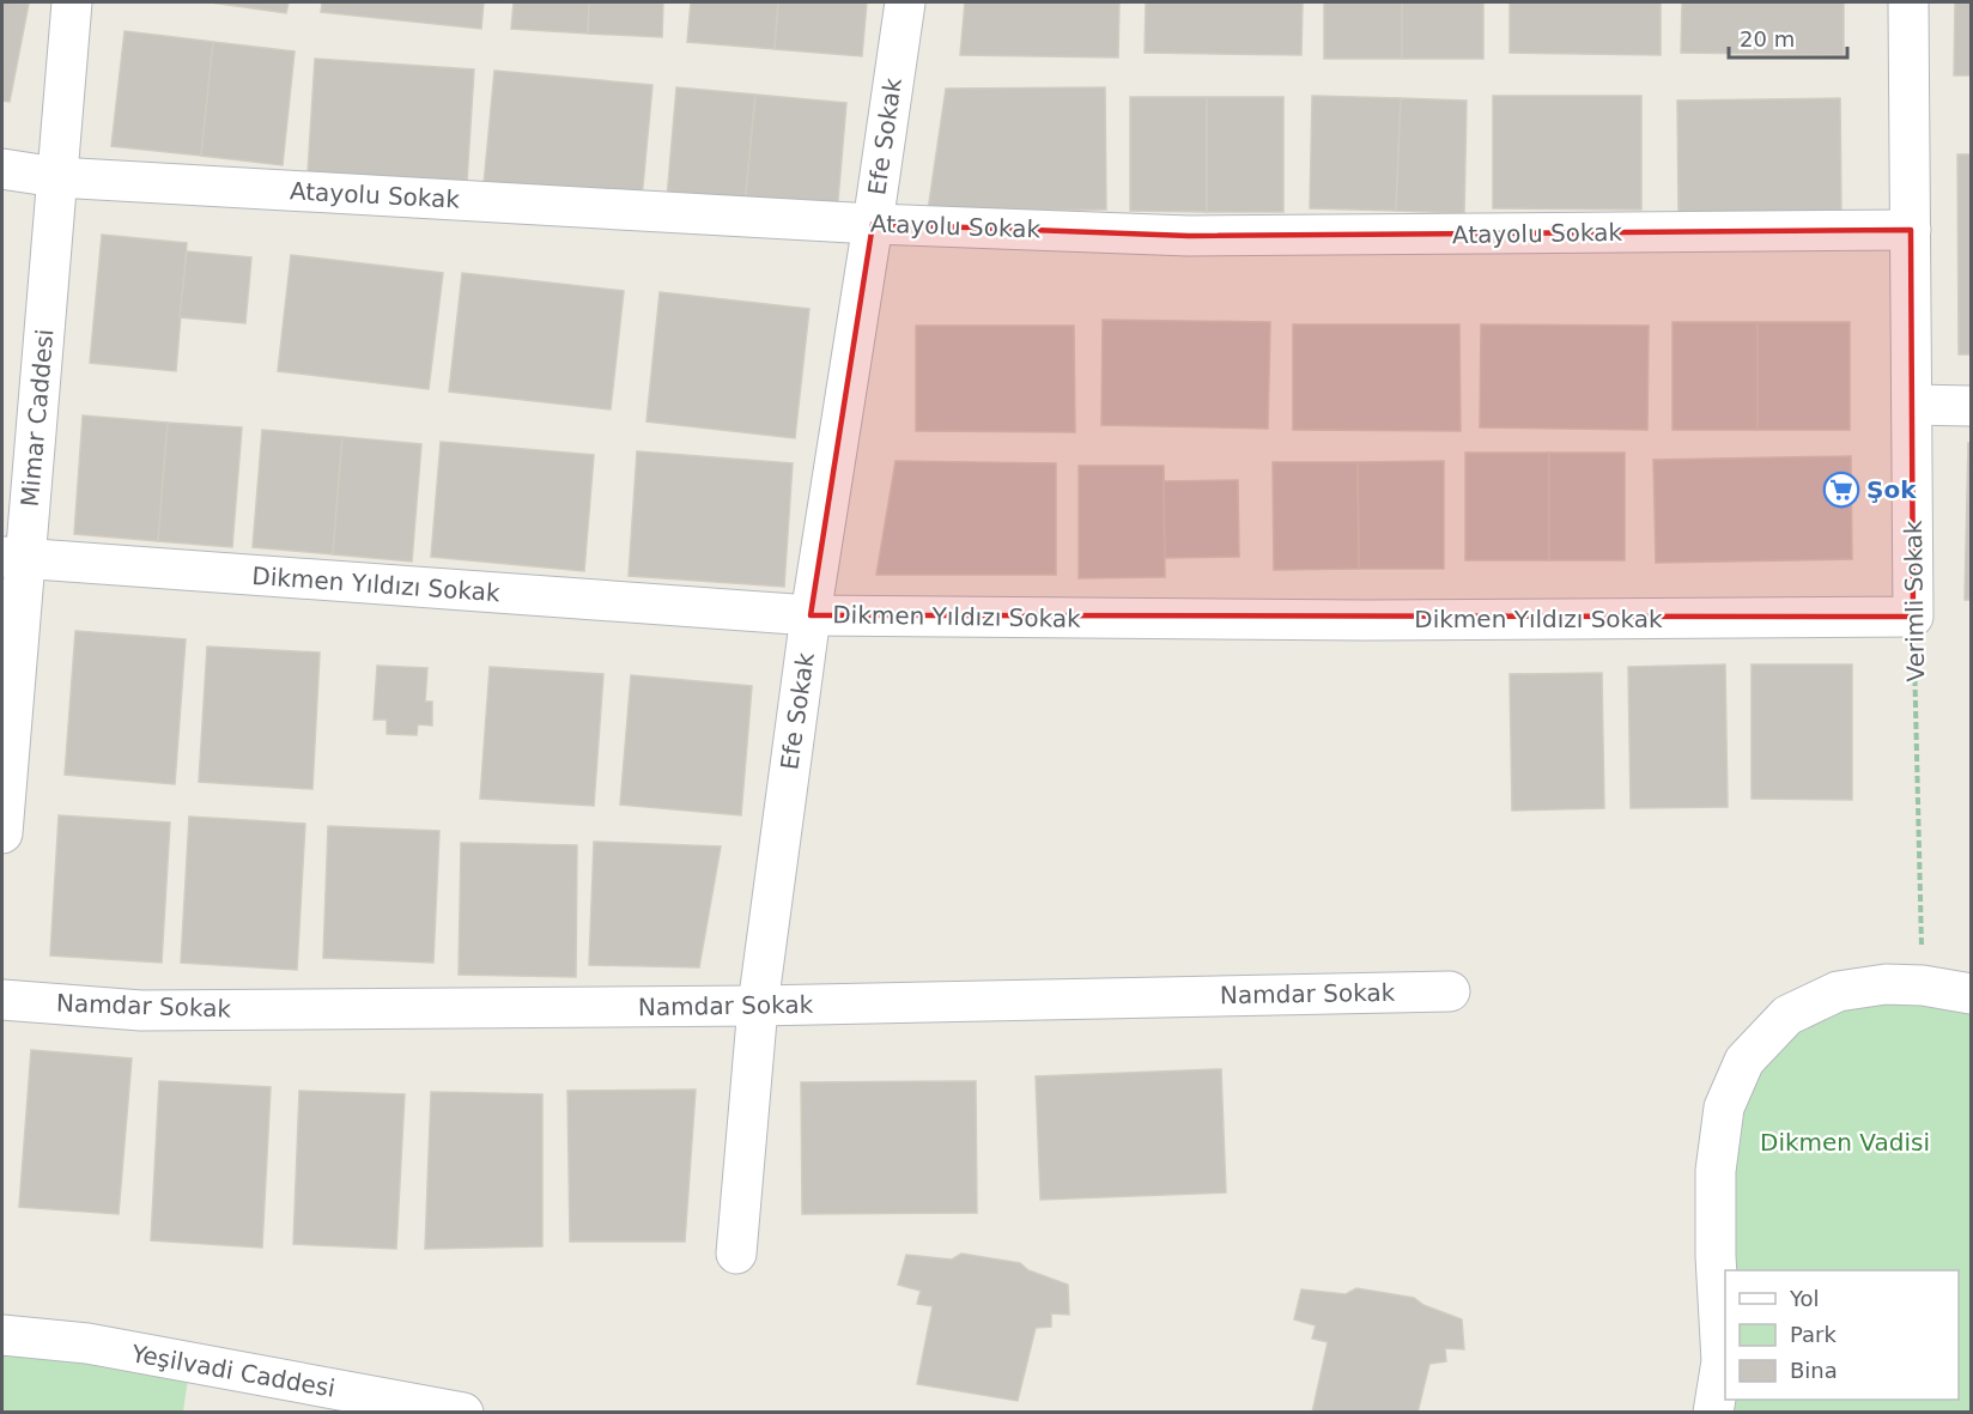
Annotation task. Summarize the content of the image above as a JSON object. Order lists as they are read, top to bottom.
{
  "streets": {
    "street": [
      "Efe Sokak",
      "Atayolu Sokak",
      "Mimar Caddesi",
      "Dikmen Yıldızı Sokak",
      "Verimli Sokak",
      "Namdar Sokak",
      "Yeşilvadi Caddesi"
    ]
  },
  "crossings": [
    ["Efe Sokak", "Atayolu Sokak"],
    ["Efe Sokak", "Dikmen Yıldızı Sokak"],
    ["Efe Sokak", "Namdar Sokak"],
    ["Atayolu Sokak", "Mimar Caddesi"],
    ["Atayolu Sokak", "Verimli Sokak"],
    ["Mimar Caddesi", "Dikmen Yıldızı Sokak"],
    ["Dikmen Yıldızı Sokak", "Verimli Sokak"]
  ],
  "parks": ["Dikmen Vadisi"],
  "places": {
    "supermarket": ["Şok"]
  },
  "legend": ["Yol", "Park", "Bina"],
  "scale_bar": "20 m"
}
